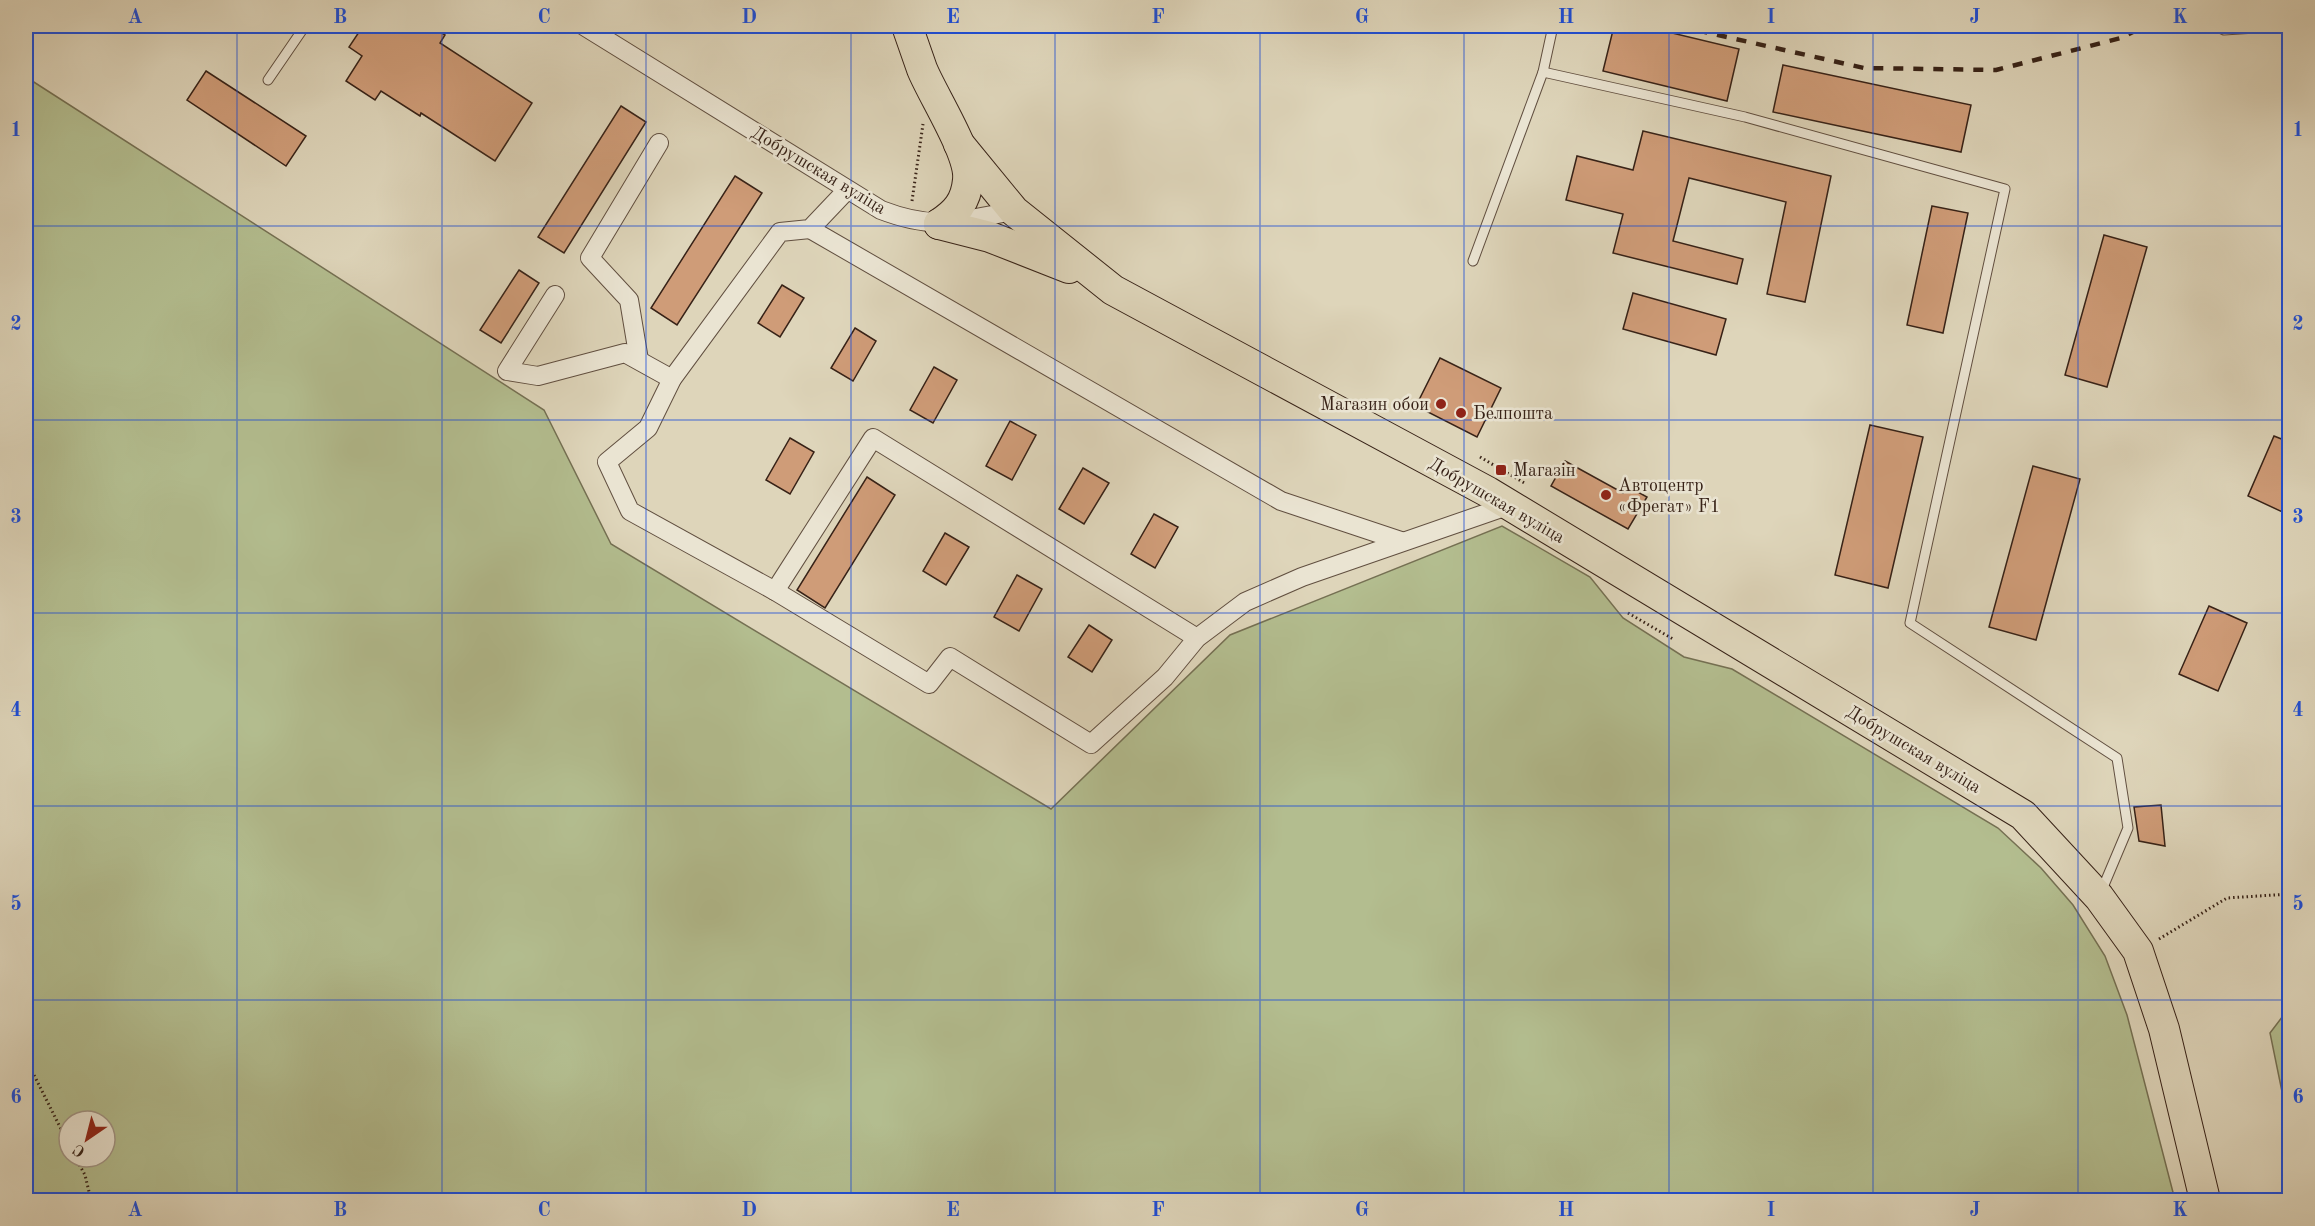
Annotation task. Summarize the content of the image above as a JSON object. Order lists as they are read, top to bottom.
{
  "streets": {
    "main road": ["Добрушская вуліца"]
  },
  "places": {
    "other": ["Магазин обои", "Белпошта", "Автоцентр «Фрегат» F1"],
    "transit": ["Магазін"]
  },
  "north": "bottom left",
  "grid": {
    "columns": [
      "A",
      "B",
      "C",
      "D",
      "E",
      "F",
      "G",
      "H",
      "I",
      "J",
      "K"
    ],
    "rows": [
      "1",
      "2",
      "3",
      "4",
      "5",
      "6"
    ]
  }
}
